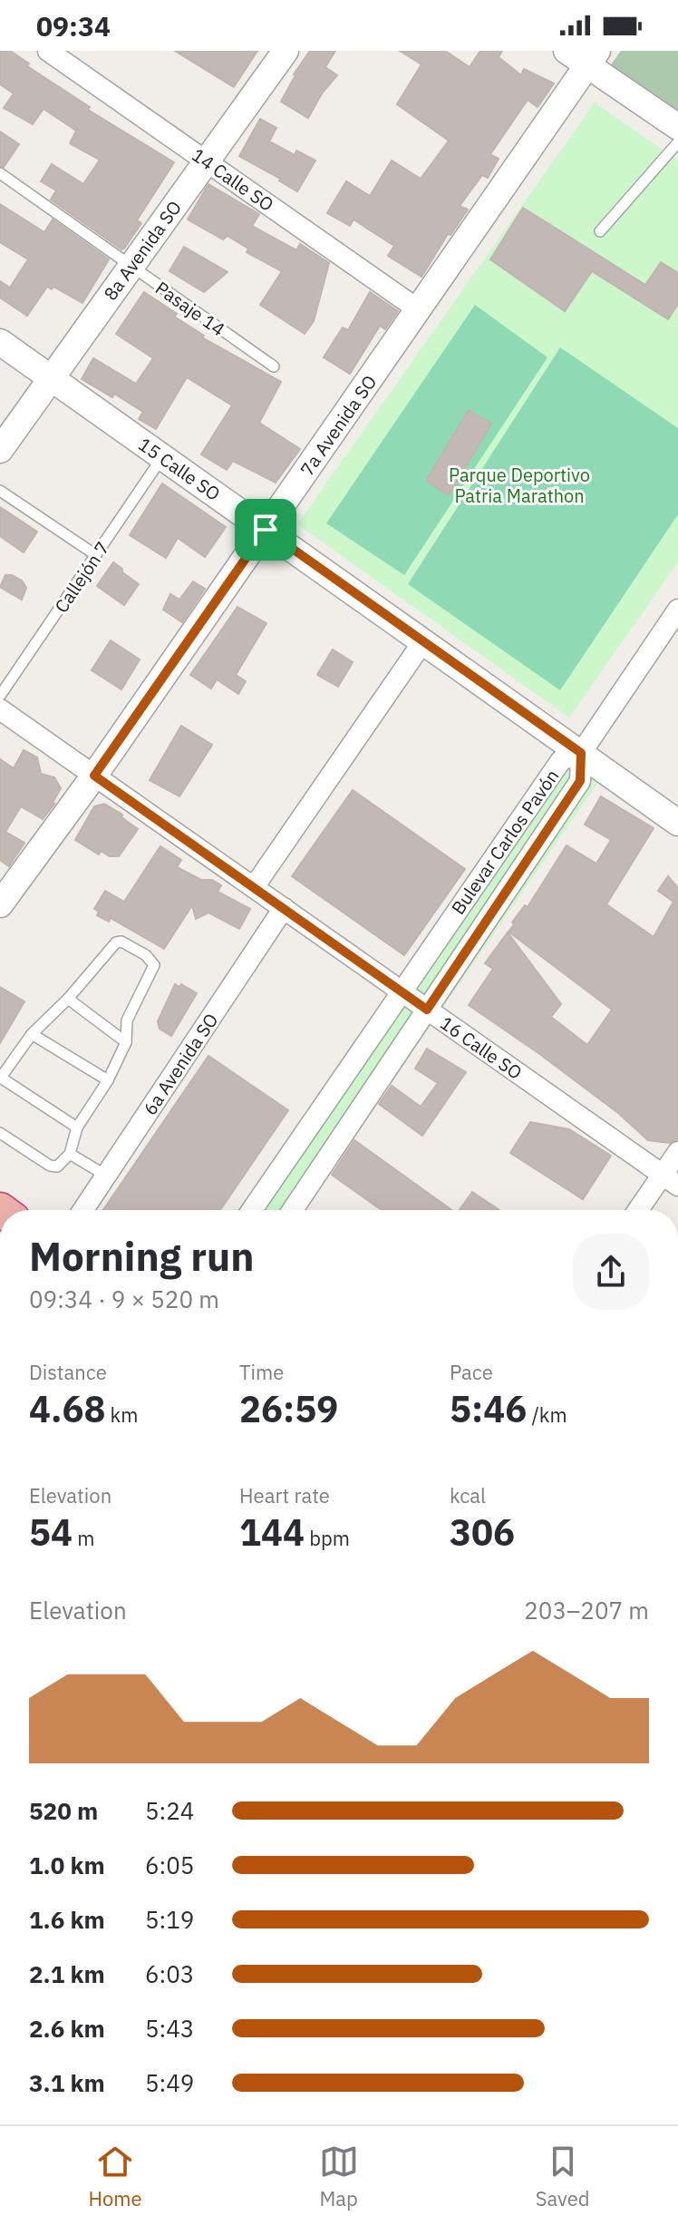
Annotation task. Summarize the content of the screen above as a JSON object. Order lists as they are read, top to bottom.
{
  "streets": {
    "street": [
      "14 Calle SO",
      "8a Avenida SO",
      "7a Avenida SO",
      "15 Calle SO",
      "Bulevar Carlos Pavón",
      "16 Calle SO",
      "6a Avenida SO"
    ],
    "lane": ["Pasaje 14", "Callejón 7"]
  },
  "crossings": [
    ["14 Calle SO", "8a Avenida SO"],
    ["14 Calle SO", "7a Avenida SO"],
    ["8a Avenida SO", "Pasaje 14"],
    ["8a Avenida SO", "15 Calle SO"],
    ["7a Avenida SO", "15 Calle SO"],
    ["7a Avenida SO", "16 Calle SO"],
    ["15 Calle SO", "Callejón 7"],
    ["15 Calle SO", "Bulevar Carlos Pavón"],
    ["Bulevar Carlos Pavón", "16 Calle SO"],
    ["16 Calle SO", "6a Avenida SO"]
  ],
  "parks": ["Parque Deportivo Patria Marathon"],
  "page": {
    "status": "09:34",
    "heading": ["Morning run", "09:34 · 9 × 520 m"],
    "stats": [
      ["Distance", "4.68 km"],
      ["Time", "26:59"],
      ["Pace", "5:46 /km"],
      ["Elevation", "54 m"],
      ["Heart rate", "144 bpm"],
      ["kcal", "306"]
    ],
    "chart": ["Elevation", "203–207 m"],
    "list": [
      {
        "name": "520 m",
        "note": "5:24"
      },
      {
        "name": "1.0 km",
        "note": "6:05"
      },
      {
        "name": "1.6 km",
        "note": "5:19"
      },
      {
        "name": "2.1 km",
        "note": "6:03"
      },
      {
        "name": "2.6 km",
        "note": "5:43"
      },
      {
        "name": "3.1 km",
        "note": "5:49"
      }
    ],
    "tabs": ["Home", "Map", "Saved"]
  }
}
